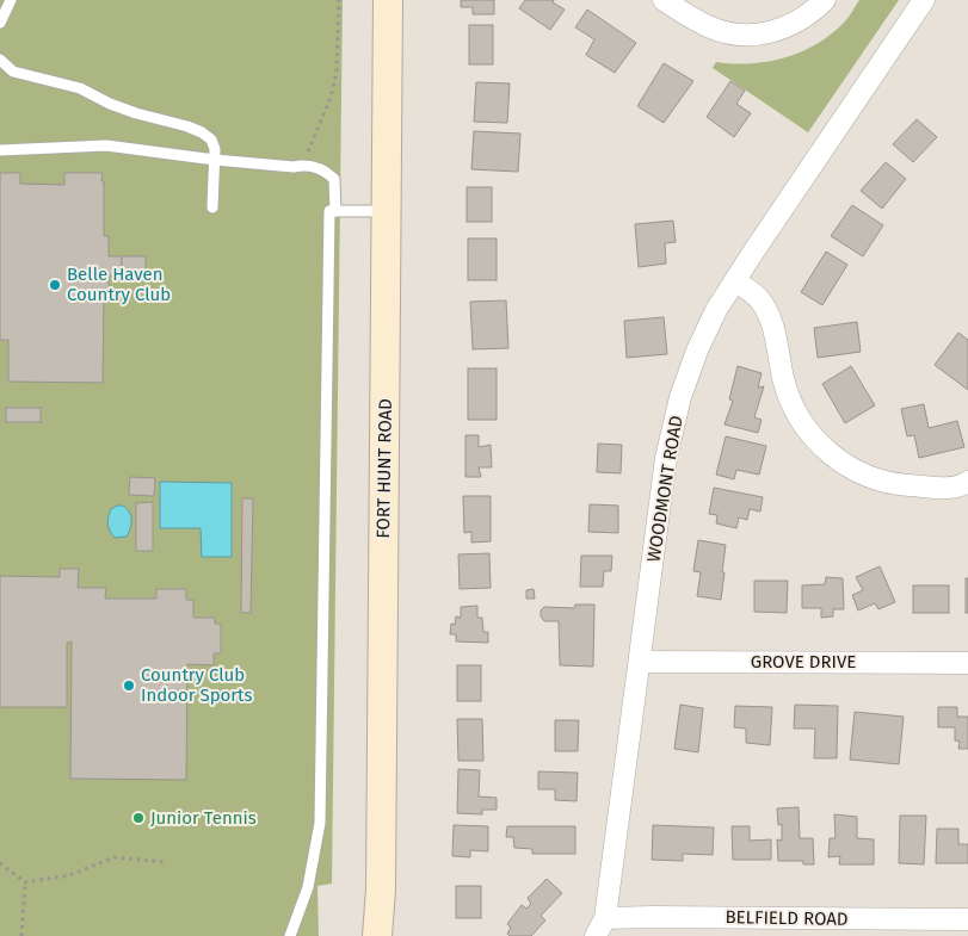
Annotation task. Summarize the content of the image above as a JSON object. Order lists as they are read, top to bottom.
{
  "streets": {
    "main road": ["FORT HUNT ROAD"],
    "street": ["WOODMONT ROAD", "GROVE DRIVE", "BELFIELD ROAD"]
  },
  "crossings": [
    ["WOODMONT ROAD", "GROVE DRIVE"],
    ["WOODMONT ROAD", "BELFIELD ROAD"]
  ],
  "places": ["Belle Haven Country Club", "Country Club Indoor Sports", "Junior Tennis"]
}
